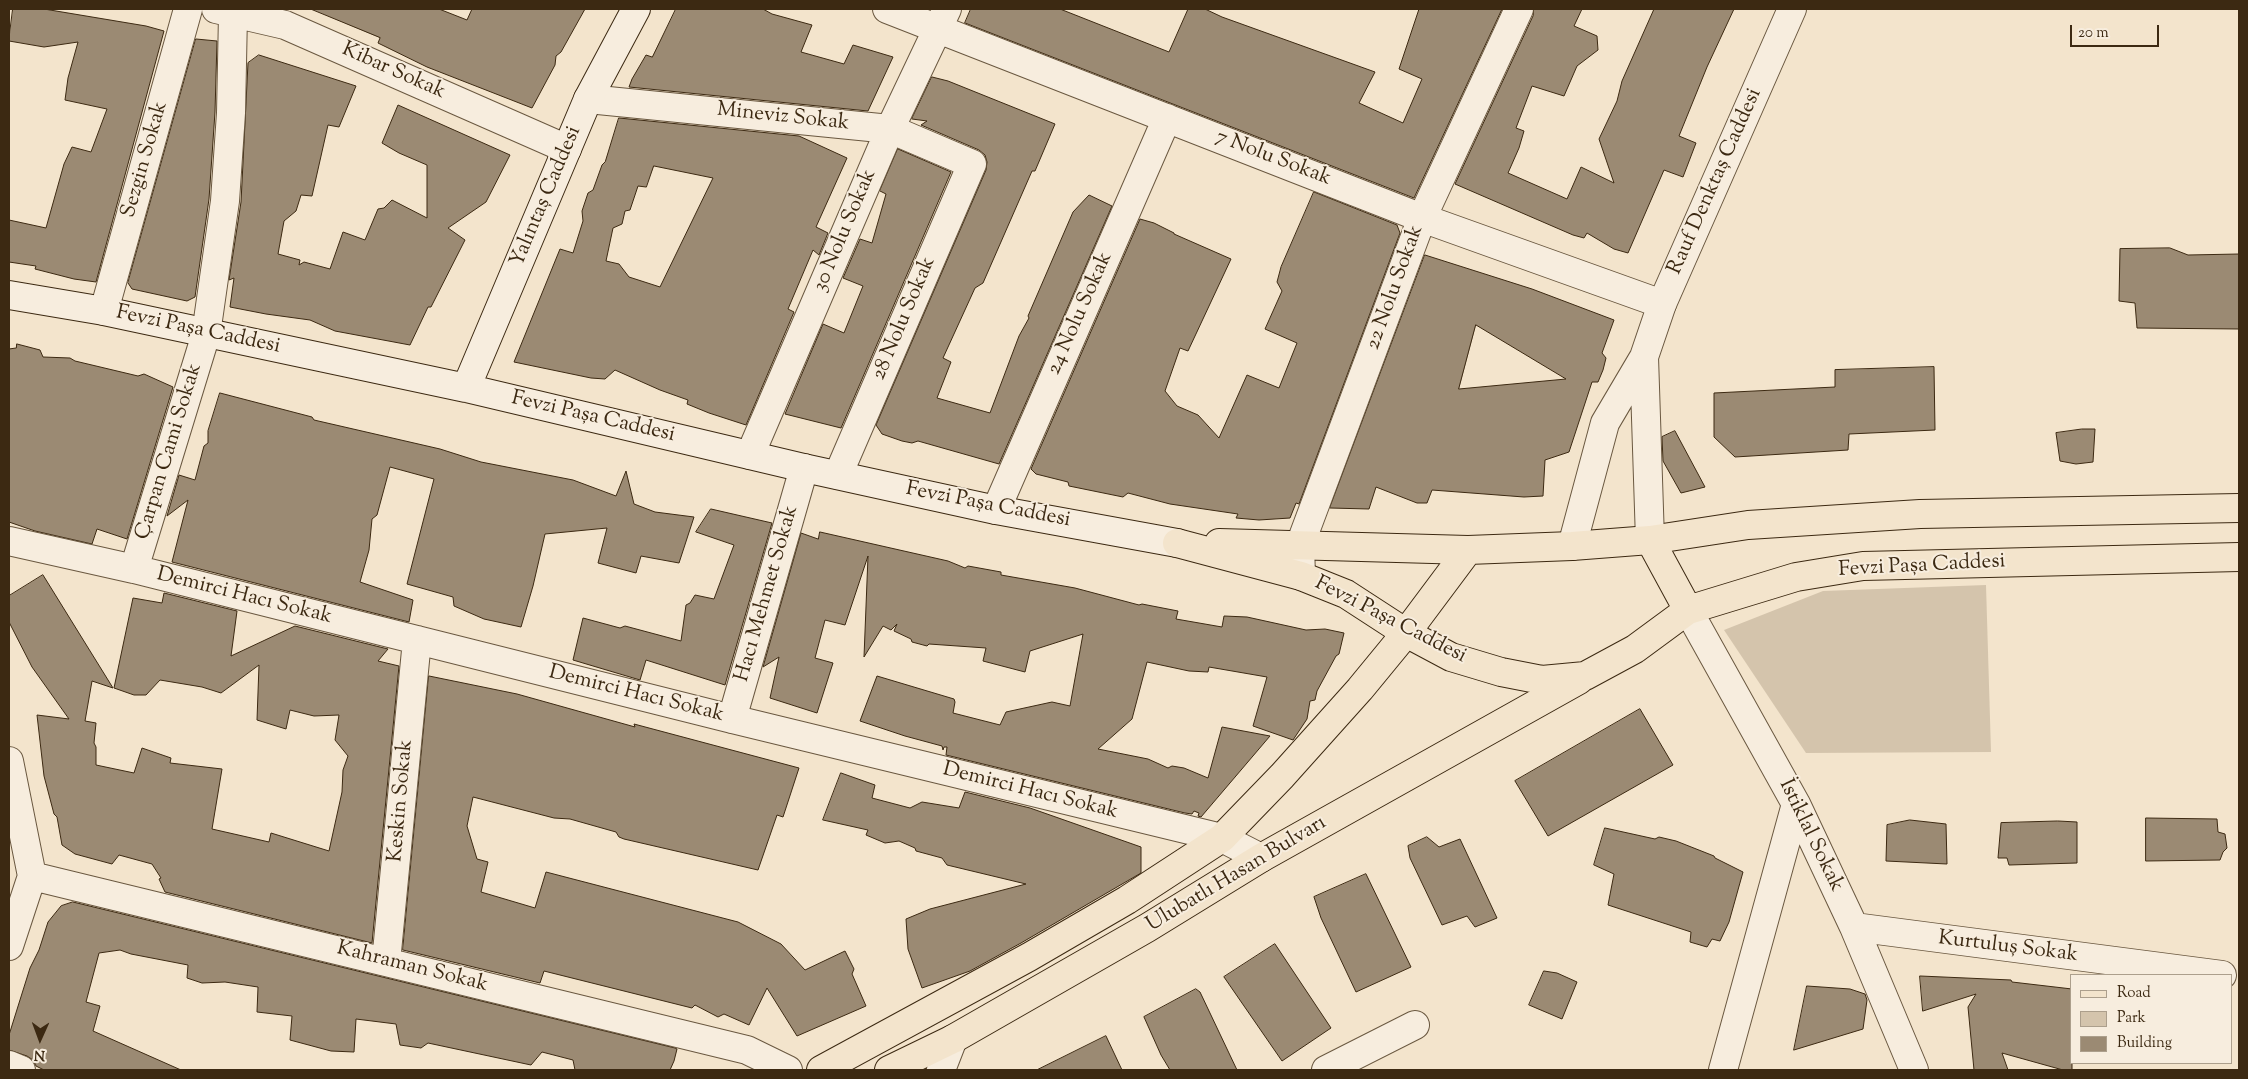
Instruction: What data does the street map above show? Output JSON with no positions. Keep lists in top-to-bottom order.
{
  "streets": {
    "main road": ["Fevzi Paşa Caddesi", "Ulubatlı Hasan Bulvarı"],
    "street": [
      "Kibar Sokak",
      "Mineviz Sokak",
      "7 Nolu Sokak",
      "Sezgin Sokak",
      "Rauf Denktaş Caddesi",
      "Yalıntaş Caddesi",
      "30 Nolu Sokak",
      "22 Nolu Sokak",
      "24 Nolu Sokak",
      "28 Nolu Sokak",
      "Çarpan Cami Sokak",
      "Hacı Mehmet Sokak",
      "Demirci Hacı Sokak",
      "Keskin Sokak",
      "İstiklal Sokak",
      "Kurtuluş Sokak",
      "Kahraman Sokak"
    ]
  },
  "crossings": [
    ["Kibar Sokak", "Yalıntaş Caddesi"],
    ["Kibar Sokak", "Çarpan Cami Sokak"],
    ["Mineviz Sokak", "Yalıntaş Caddesi"],
    ["Mineviz Sokak", "30 Nolu Sokak"],
    ["Mineviz Sokak", "28 Nolu Sokak"],
    ["7 Nolu Sokak", "Rauf Denktaş Caddesi"],
    ["7 Nolu Sokak", "30 Nolu Sokak"],
    ["7 Nolu Sokak", "22 Nolu Sokak"],
    ["7 Nolu Sokak", "24 Nolu Sokak"],
    ["Sezgin Sokak", "Fevzi Paşa Caddesi"],
    ["Yalıntaş Caddesi", "Fevzi Paşa Caddesi"],
    ["30 Nolu Sokak", "Fevzi Paşa Caddesi"],
    ["22 Nolu Sokak", "Fevzi Paşa Caddesi"],
    ["24 Nolu Sokak", "Fevzi Paşa Caddesi"],
    ["28 Nolu Sokak", "Fevzi Paşa Caddesi"],
    ["Fevzi Paşa Caddesi", "Çarpan Cami Sokak"],
    ["Fevzi Paşa Caddesi", "Hacı Mehmet Sokak"],
    ["Fevzi Paşa Caddesi", "İstiklal Sokak"],
    ["Fevzi Paşa Caddesi", "Ulubatlı Hasan Bulvarı"],
    ["Çarpan Cami Sokak", "Demirci Hacı Sokak"],
    ["Hacı Mehmet Sokak", "Demirci Hacı Sokak"],
    ["Demirci Hacı Sokak", "Keskin Sokak"],
    ["Demirci Hacı Sokak", "Ulubatlı Hasan Bulvarı"],
    ["Keskin Sokak", "Kahraman Sokak"],
    ["İstiklal Sokak", "Kurtuluş Sokak"]
  ],
  "legend": ["Road", "Park", "Building"],
  "scale_bar": "20 m",
  "north": "bottom"
}
